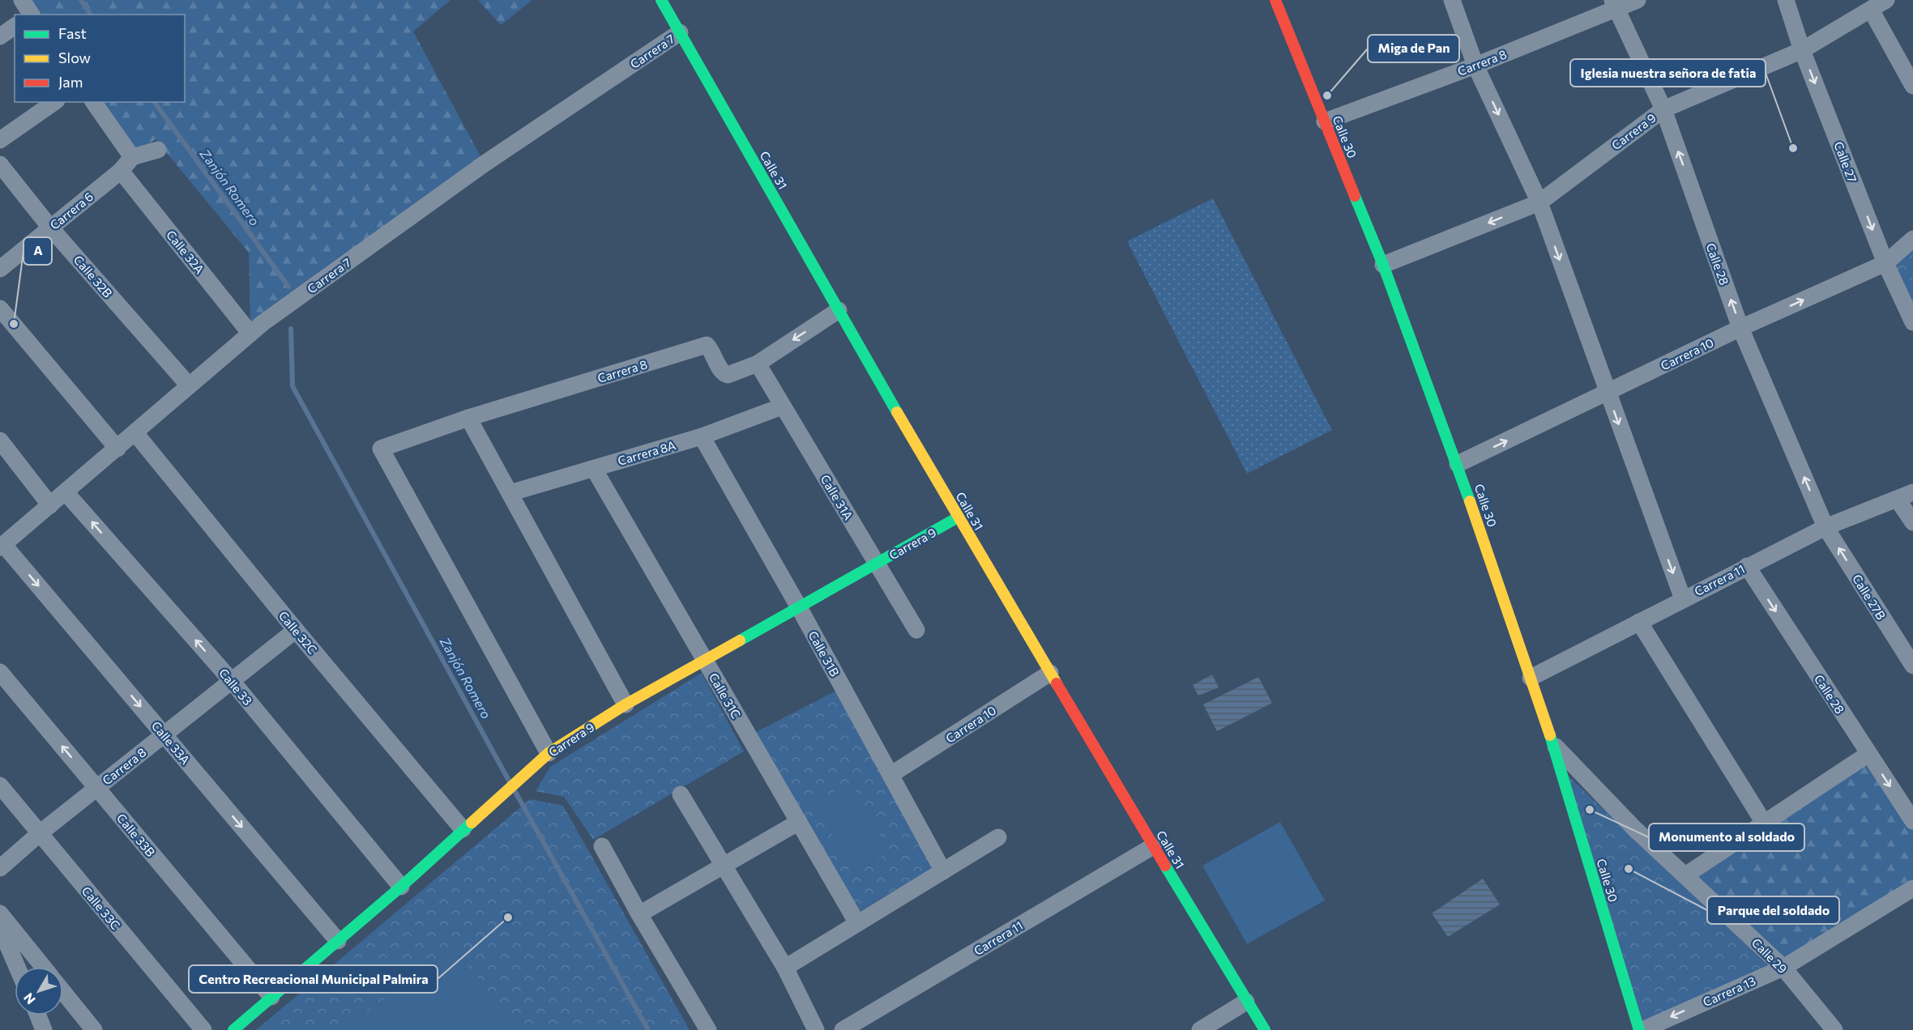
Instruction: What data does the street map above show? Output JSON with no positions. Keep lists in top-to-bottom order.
{
  "streets": {
    "street": [
      "Carrera 7",
      "Carrera 8",
      "Carrera 9",
      "Calle 30",
      "Calle 27",
      "Calle 31",
      "Carrera 6",
      "Calle 32A",
      "Calle 28",
      "Calle 32B",
      "Carrera 10",
      "Carrera 8A",
      "Calle 31A",
      "Carrera 11",
      "Calle 27B",
      "Calle 32C",
      "Calle 31B",
      "Calle 33",
      "Calle 31C",
      "Calle 33A",
      "Calle 33B",
      "Calle 33C",
      "Calle 29",
      "Carrera 13"
    ]
  },
  "crossings": [
    ["Carrera 7", "Calle 31"],
    ["Carrera 7", "Calle 32A"],
    ["Carrera 7", "Calle 32B"],
    ["Carrera 7", "Calle 32C"],
    ["Carrera 7", "Calle 33"],
    ["Carrera 7", "Calle 33A"],
    ["Carrera 8", "Carrera 9"],
    ["Carrera 8", "Calle 30"],
    ["Carrera 8", "Calle 31"],
    ["Carrera 8", "Calle 28"],
    ["Carrera 8", "Calle 31A"],
    ["Carrera 8", "Calle 32C"],
    ["Carrera 8", "Calle 33"],
    ["Carrera 8", "Calle 33A"],
    ["Carrera 8", "Calle 33B"],
    ["Carrera 8", "Calle 33C"],
    ["Carrera 9", "Calle 30"],
    ["Carrera 9", "Calle 27"],
    ["Carrera 9", "Calle 31"],
    ["Carrera 9", "Calle 28"],
    ["Carrera 9", "Calle 31A"],
    ["Carrera 9", "Calle 32C"],
    ["Carrera 9", "Calle 31B"],
    ["Carrera 9", "Calle 33"],
    ["Carrera 9", "Calle 31C"],
    ["Carrera 9", "Calle 33A"],
    ["Carrera 9", "Calle 33B"],
    ["Calle 30", "Carrera 10"],
    ["Calle 30", "Carrera 11"],
    ["Calle 30", "Calle 29"],
    ["Calle 30", "Carrera 13"],
    ["Calle 27", "Carrera 10"],
    ["Calle 31", "Carrera 10"],
    ["Calle 31", "Carrera 11"],
    ["Carrera 6", "Calle 32A"],
    ["Carrera 6", "Calle 32B"],
    ["Calle 28", "Carrera 10"],
    ["Calle 28", "Carrera 11"],
    ["Calle 28", "Calle 27B"],
    ["Carrera 10", "Calle 31B"],
    ["Carrera 8A", "Calle 31A"],
    ["Carrera 8A", "Calle 31B"],
    ["Carrera 8A", "Calle 31C"],
    ["Carrera 11", "Calle 27B"],
    ["Calle 29", "Carrera 13"]
  ],
  "one_way": [
    "Carrera 10",
    "Calle 27B",
    "Calle 33",
    "Calle 33A",
    "Calle 33B"
  ],
  "water": ["Zanjón Romero"],
  "places": [
    "Miga de Pan",
    "Iglesia nuestra señora de fatia",
    "A",
    "Monumento al soldado",
    "Parque del soldado",
    "Centro Recreacional Municipal Palmira"
  ],
  "legend": ["Fast", "Slow", "Jam"],
  "north": "bottom left"
}
